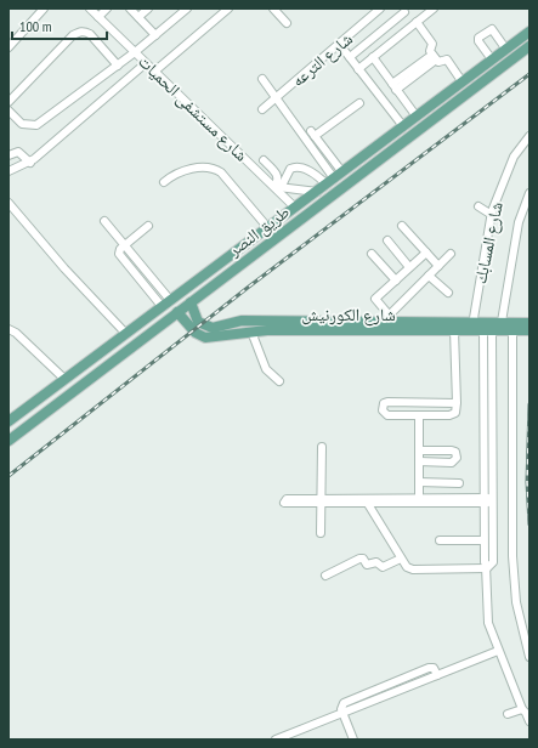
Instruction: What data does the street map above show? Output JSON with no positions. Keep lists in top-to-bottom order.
{
  "streets": {
    "main road": ["طريق النصر", "شارع الكورنيش"],
    "street": ["شارع الترعه", "شارع مستشفى الحميات", "شارع المسابك"]
  },
  "crossings": [
    ["شارع مستشفى الحميات", "طريق النصر"],
    ["طريق النصر", "شارع الكورنيش"],
    ["شارع المسابك", "شارع الكورنيش"]
  ],
  "scale_bar": "100 m"
}
